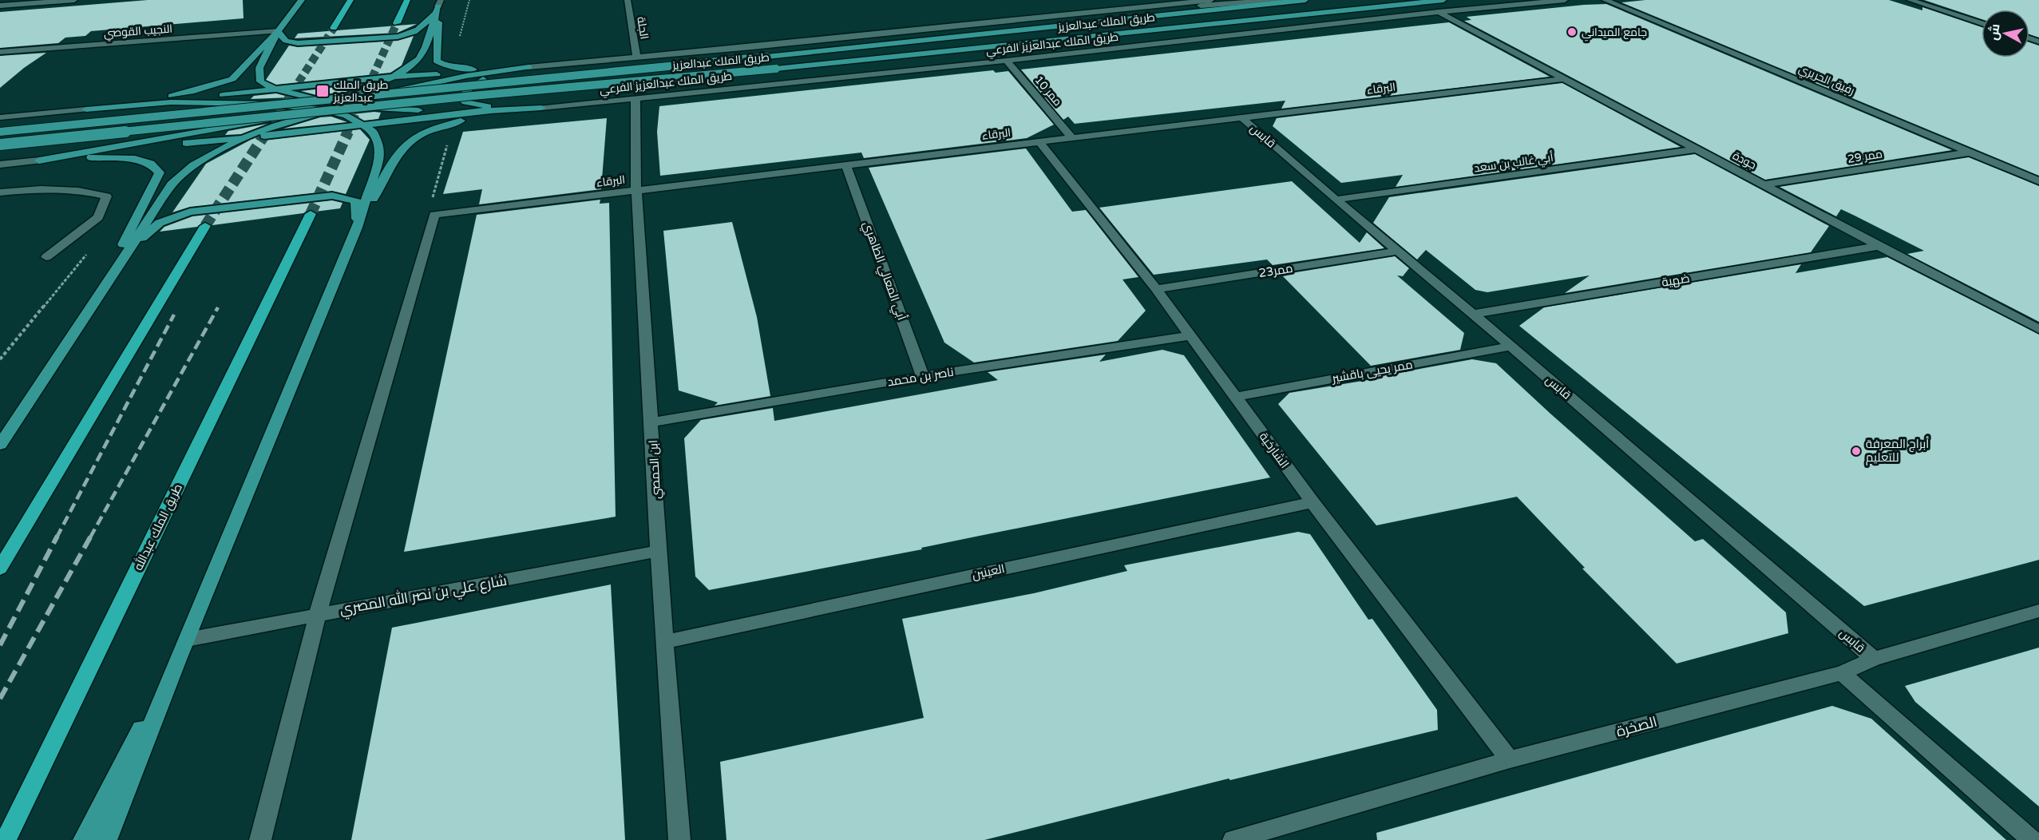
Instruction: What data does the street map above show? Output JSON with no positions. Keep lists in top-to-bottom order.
{
  "streets": {
    "highway": ["طريق الملك عبدالله"],
    "main road": ["طريق الملك عبدالعزيز"],
    "street": [
      "الجلة",
      "النجيب القوصي",
      "طريق الملك عبدالعزيز الفرعي",
      "رفيق الحريري",
      "البرقاء",
      "ممر 10",
      "قابس",
      "ممر 29",
      "جودة",
      "أبي غالب بن سعد",
      "أبي المعالي الطاهري",
      "ممر23",
      "ضهية",
      "ممر يحيى باقشير",
      "ناصر بن محمد",
      "الشارخية",
      "ابن الحمصي",
      "العينين",
      "شارع علي بن نصر الله المصري",
      "الصخرة"
    ]
  },
  "crossings": [
    ["طريق الملك عبدالعزيز الفرعي", "ممر 10"],
    ["طريق الملك عبدالعزيز الفرعي", "جودة"],
    ["طريق الملك عبدالعزيز الفرعي", "ابن الحمصي"],
    ["رفيق الحريري", "ممر 29"],
    ["البرقاء", "ممر 10"],
    ["البرقاء", "قابس"],
    ["البرقاء", "جودة"],
    ["البرقاء", "أبي المعالي الطاهري"],
    ["البرقاء", "الشارخية"],
    ["البرقاء", "ابن الحمصي"],
    ["قابس", "أبي غالب بن سعد"],
    ["قابس", "ممر23"],
    ["قابس", "ضهية"],
    ["قابس", "ممر يحيى باقشير"],
    ["قابس", "الصخرة"],
    ["ممر 29", "جودة"],
    ["جودة", "أبي غالب بن سعد"],
    ["جودة", "ضهية"],
    ["أبي المعالي الطاهري", "ناصر بن محمد"],
    ["ممر23", "الشارخية"],
    ["ممر يحيى باقشير", "الشارخية"],
    ["ناصر بن محمد", "الشارخية"],
    ["ناصر بن محمد", "ابن الحمصي"],
    ["الشارخية", "العينين"],
    ["الشارخية", "الصخرة"],
    ["ابن الحمصي", "العينين"],
    ["ابن الحمصي", "شارع علي بن نصر الله المصري"]
  ],
  "places": {
    "other": ["جامع الميداني", "أبراج المعرفة للتعليم"],
    "transit": ["طريق الملك عبدالعزيز"]
  },
  "north": "left"
}
